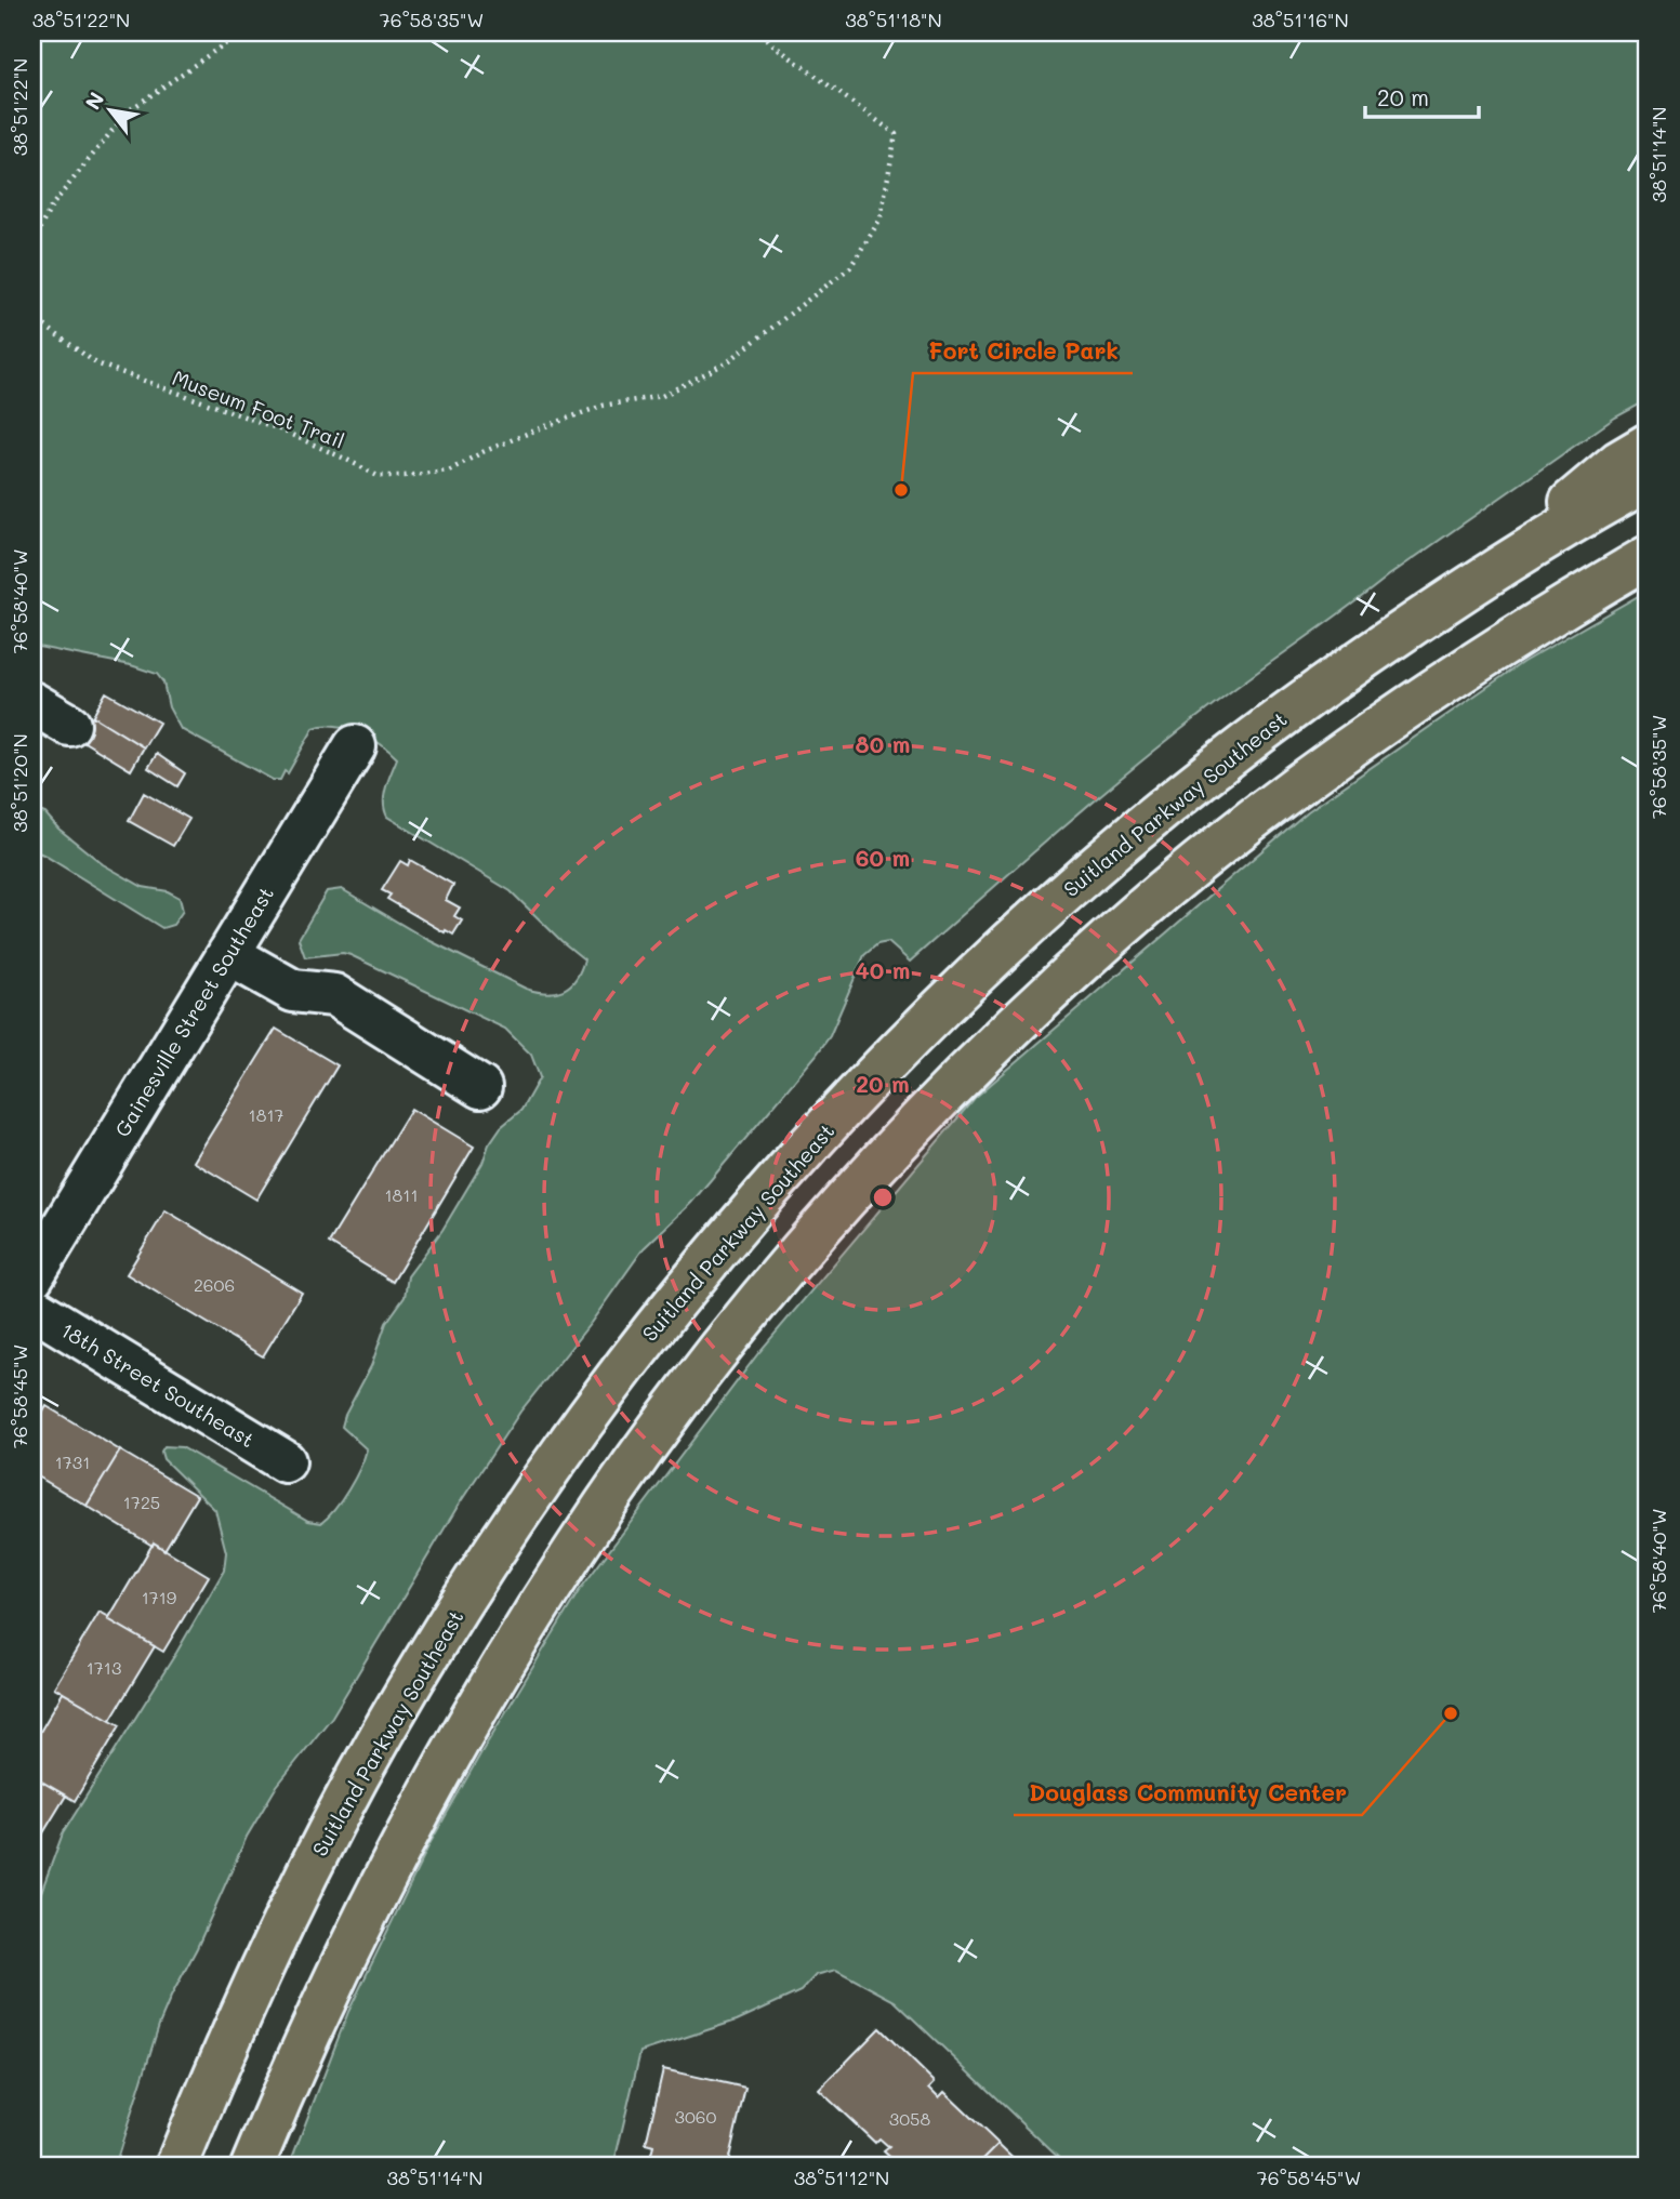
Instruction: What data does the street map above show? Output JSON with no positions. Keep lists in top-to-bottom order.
{
  "streets": {
    "highway": ["Suitland Parkway Southeast"],
    "street": ["Gainesville Street Southeast", "18th Street Southeast"],
    "path": ["Museum Foot Trail"]
  },
  "places": ["Fort Circle Park", "Douglass Community Center"],
  "house_numbers": [
    "1817",
    "1811",
    "2606",
    "1731",
    "1725",
    "1719",
    "1713",
    "3060",
    "3058"
  ],
  "scale_bar": "20 m",
  "north": "top left",
  "coordinates": [
    "38°51'22\"N",
    "76°58'35\"W",
    "38°51'18\"N",
    "38°51'16\"N",
    "38°51'14\"N",
    "76°58'40\"W",
    "38°51'20\"N",
    "76°58'45\"W",
    "38°51'12\"N"
  ],
  "rings": [
    "80 m",
    "60 m",
    "40 m",
    "20 m"
  ]
}
